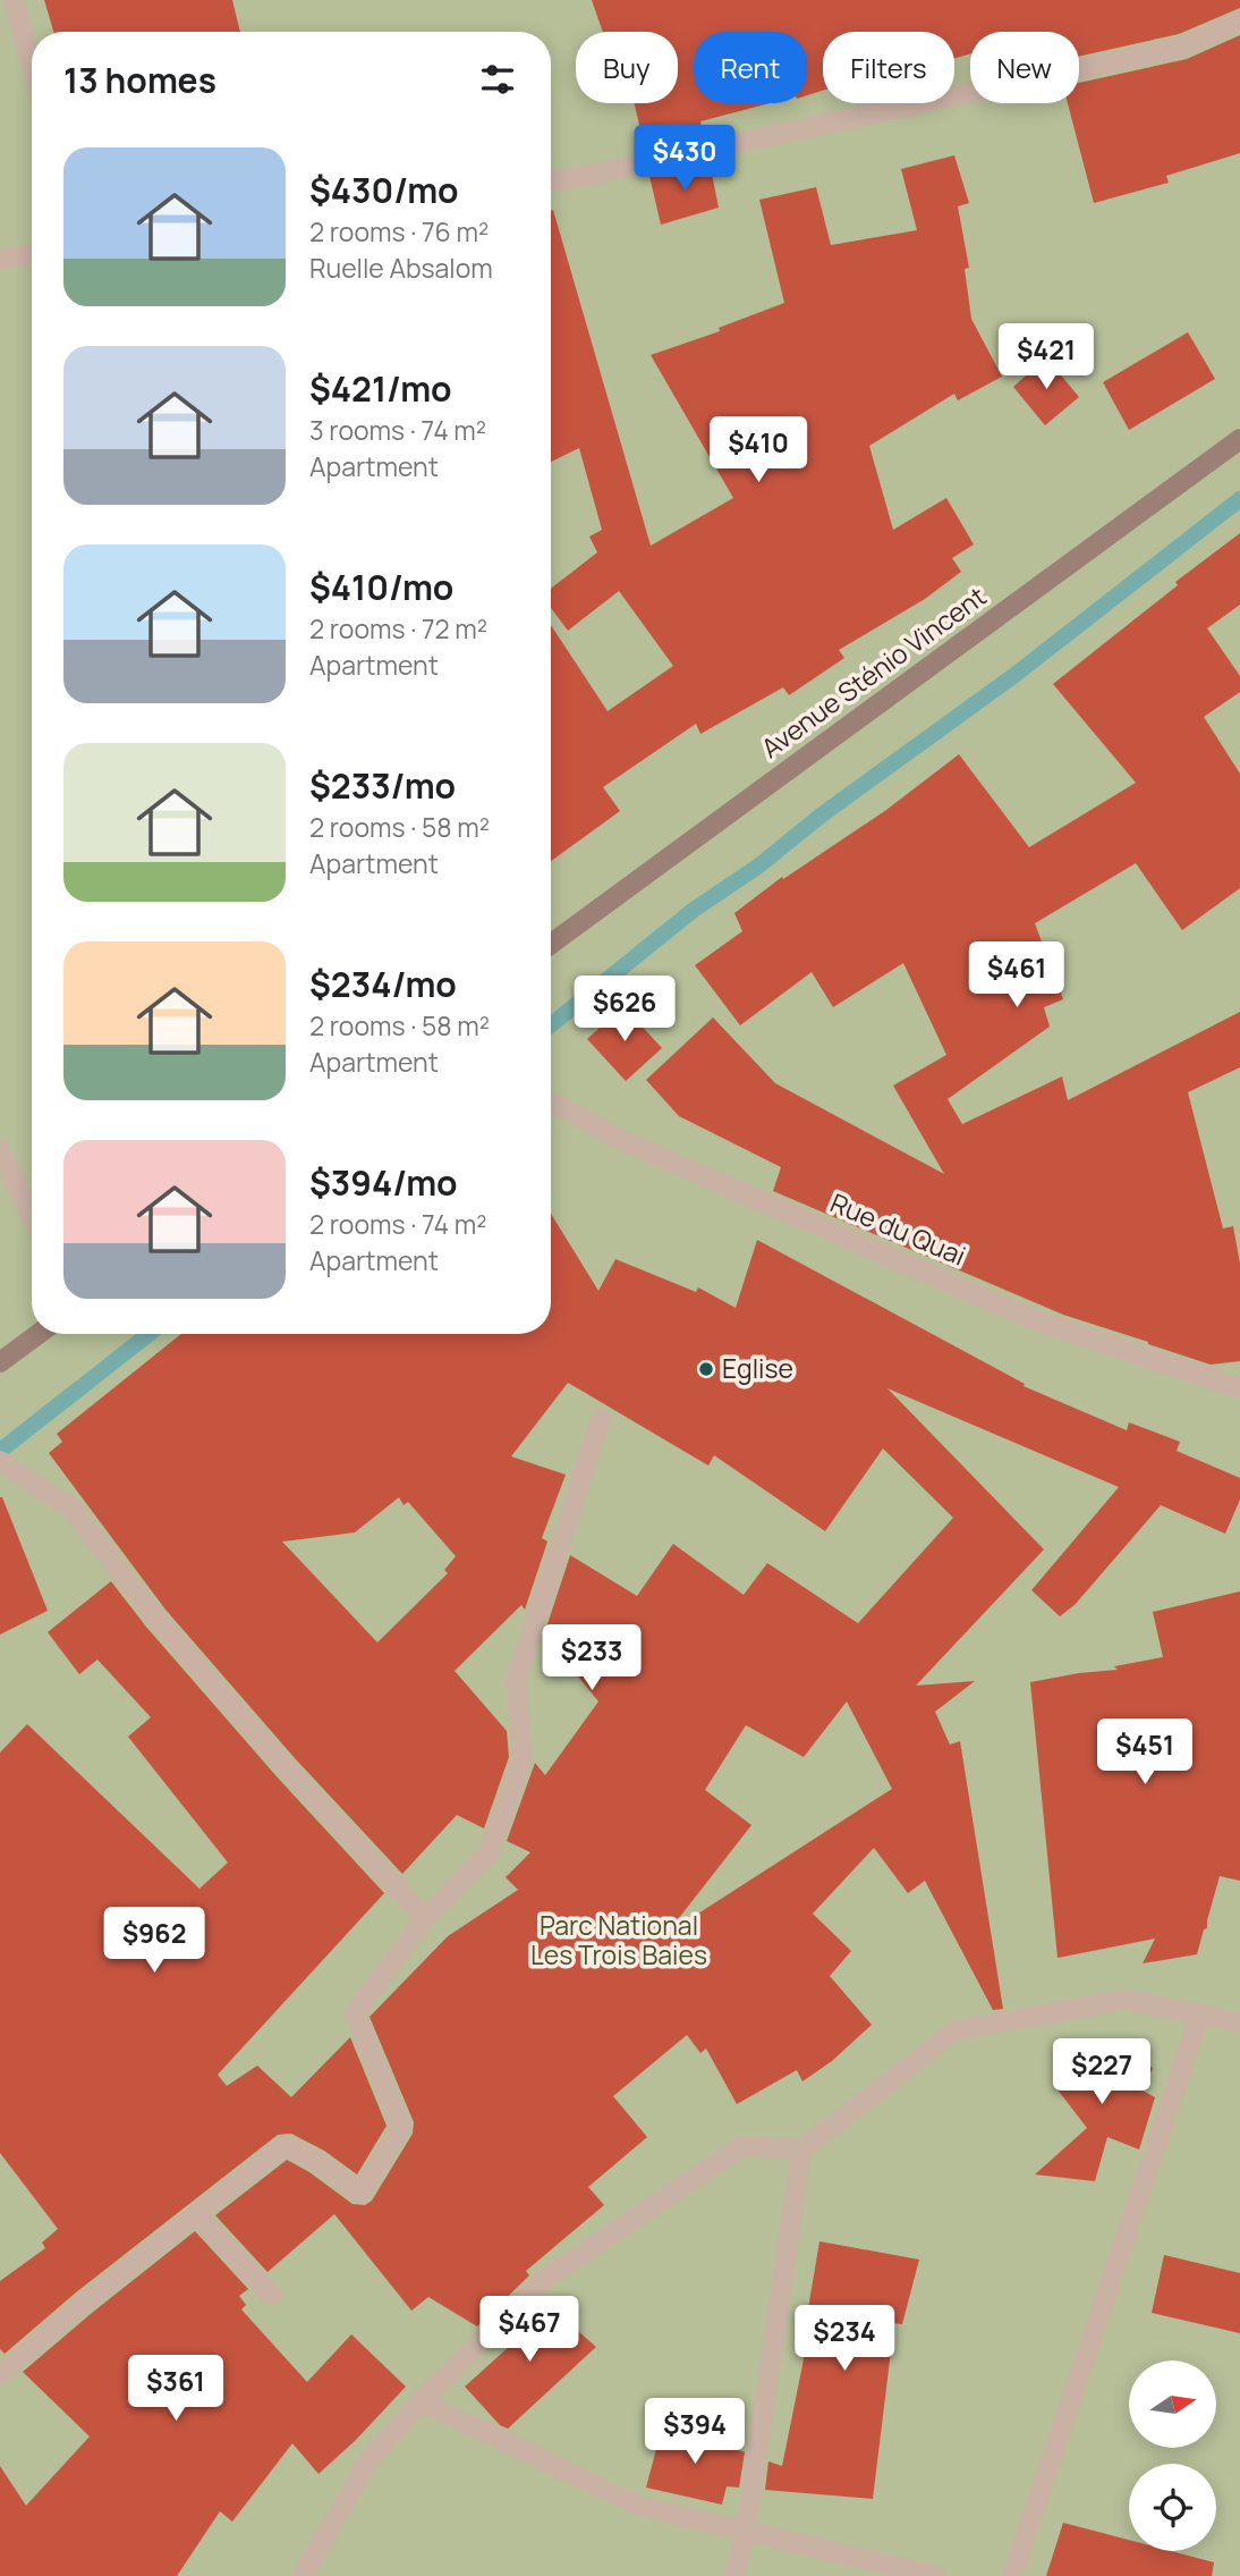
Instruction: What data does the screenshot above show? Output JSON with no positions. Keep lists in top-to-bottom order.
{
  "streets": {
    "main road": ["Avenue Sténio Vincent"],
    "street": ["Rue du Quai"]
  },
  "parks": ["Parc National Les Trois Baies"],
  "places": ["Eglise"],
  "north": "right",
  "page": {
    "chip": [
      "Buy",
      "Rent",
      "Filters",
      "New"
    ],
    "heading": "13 homes",
    "price": [
      "$430",
      "$421",
      "$410",
      "$461",
      "$626",
      "$233",
      "$451",
      "$962",
      "$227",
      "$467",
      "$234",
      "$361",
      "$394"
    ],
    "list": [
      {
        "name": "$430/mo",
        "note": "2 rooms · 76 m² · Ruelle Absalom"
      },
      {
        "name": "$421/mo",
        "note": "3 rooms · 74 m² · Apartment"
      },
      {
        "name": "$410/mo",
        "note": "2 rooms · 72 m² · Apartment"
      },
      {
        "name": "$233/mo",
        "note": "2 rooms · 58 m² · Apartment"
      },
      {
        "name": "$234/mo",
        "note": "2 rooms · 58 m² · Apartment"
      },
      {
        "name": "$394/mo",
        "note": "2 rooms · 74 m² · Apartment"
      }
    ]
  }
}
